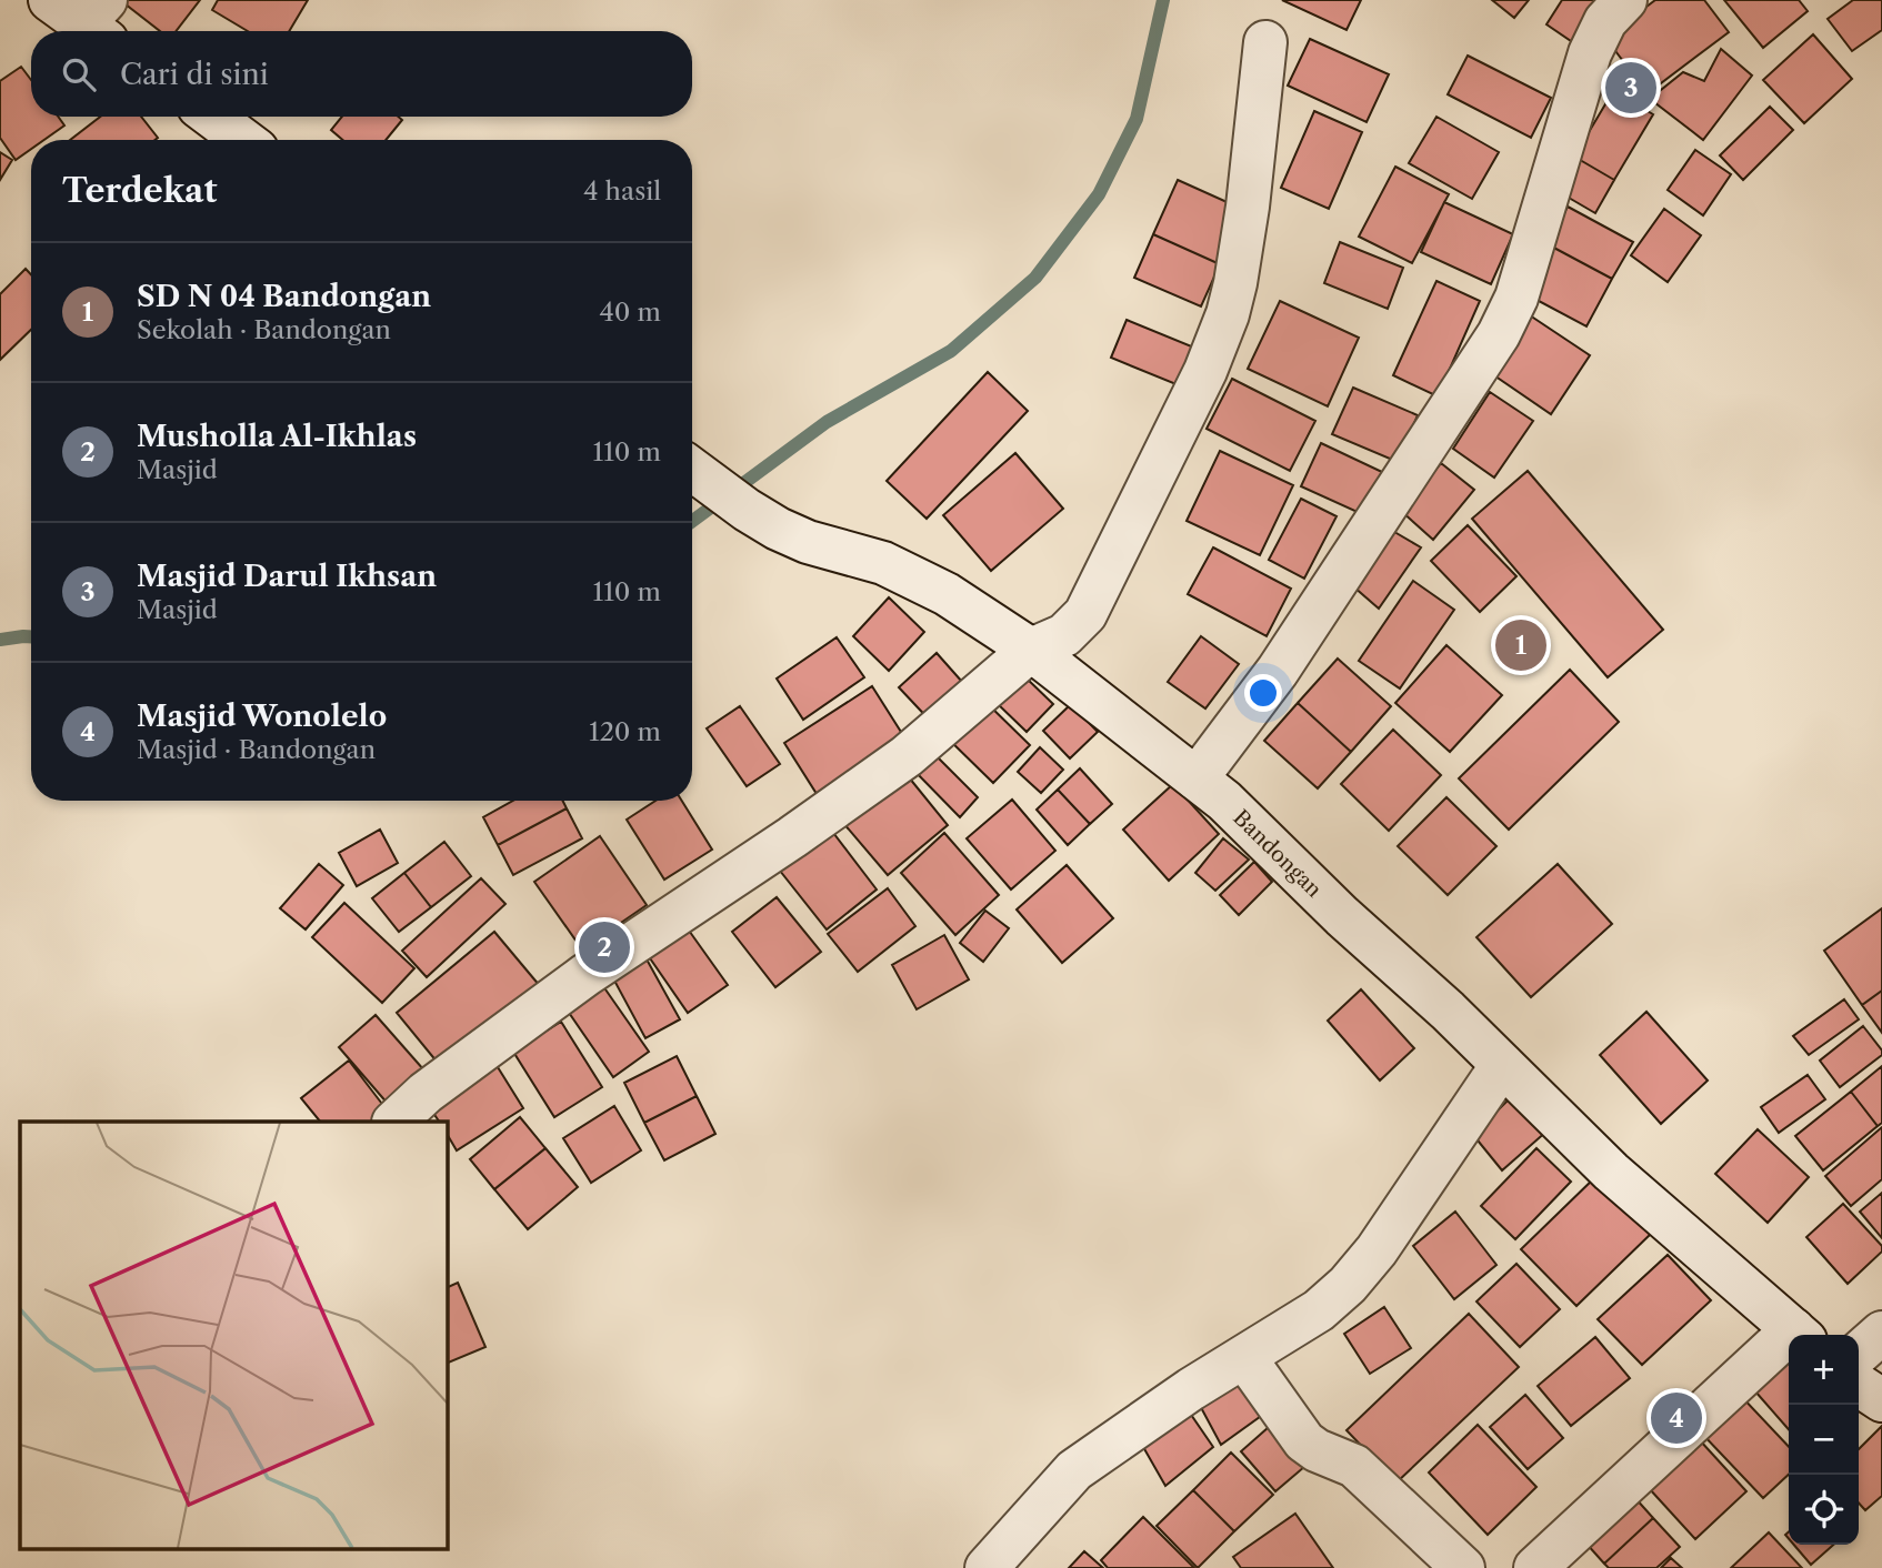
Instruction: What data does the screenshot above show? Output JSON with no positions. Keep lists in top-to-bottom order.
{
  "streets": {
    "street": ["Bandongan"]
  },
  "page": {
    "search": "Cari di sini",
    "pins": [
      "3",
      "1",
      "2",
      "4"
    ],
    "heading": ["Terdekat", "4 hasil"],
    "list": [
      {
        "mark": "1",
        "name": "SD N 04 Bandongan",
        "note": "Sekolah · Bandongan",
        "value": "40 m"
      },
      {
        "mark": "2",
        "name": "Musholla Al-Ikhlas",
        "note": "Masjid",
        "value": "110 m"
      },
      {
        "mark": "3",
        "name": "Masjid Darul Ikhsan",
        "note": "Masjid",
        "value": "110 m"
      },
      {
        "mark": "4",
        "name": "Masjid Wonolelo",
        "note": "Masjid · Bandongan",
        "value": "120 m"
      }
    ],
    "map_buttons": ["+", "−"]
  }
}
